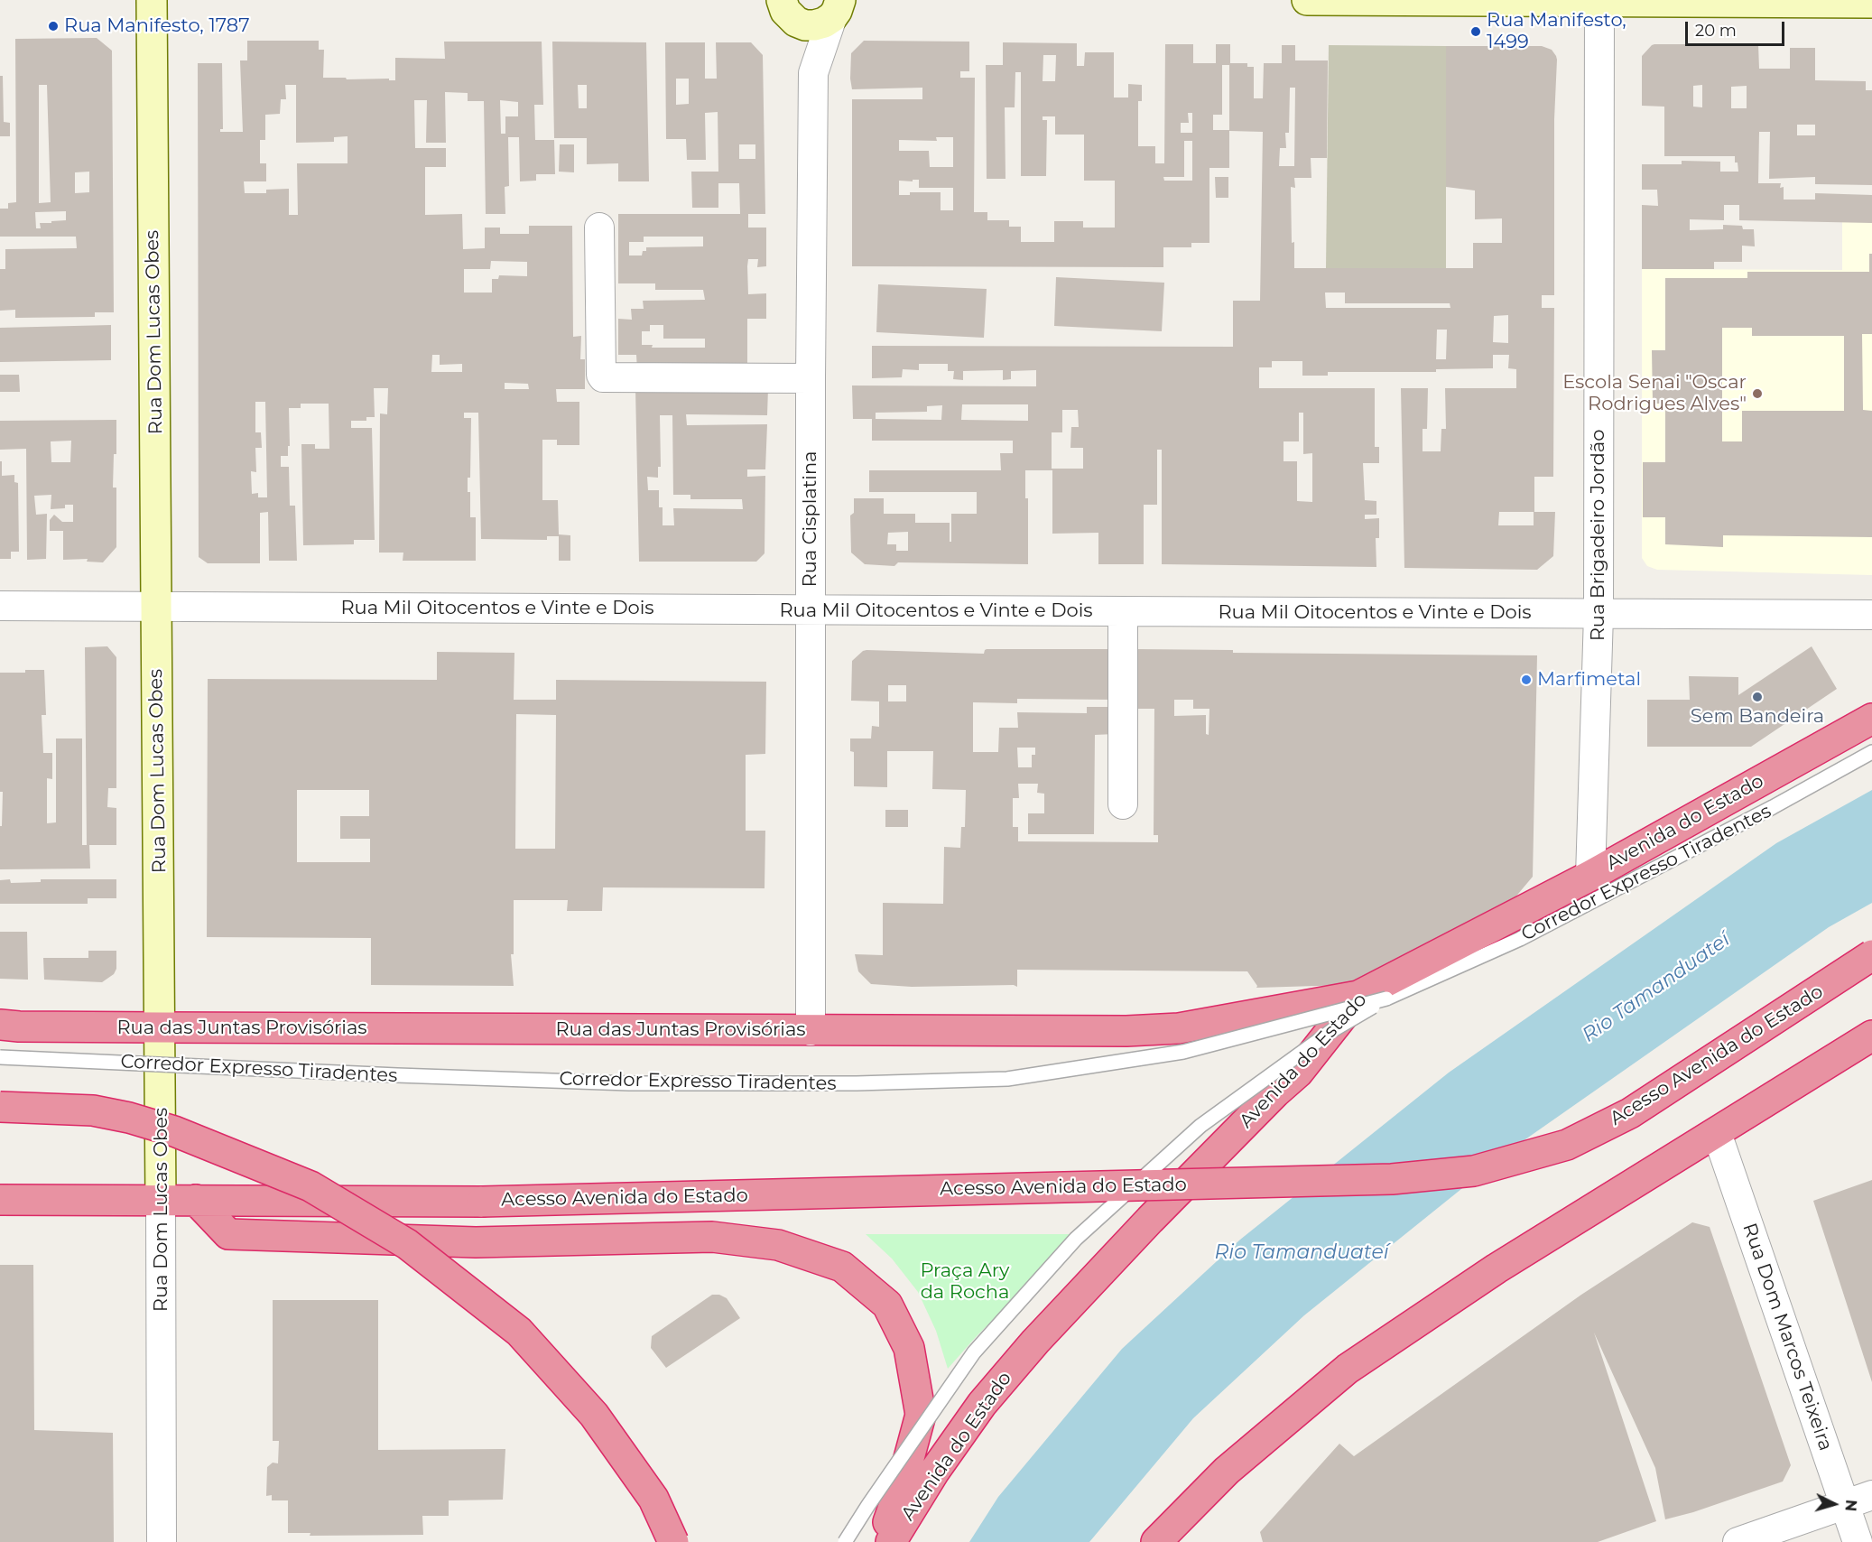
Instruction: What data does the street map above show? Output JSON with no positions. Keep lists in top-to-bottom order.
{
  "streets": {
    "highway": ["Avenida do Estado", "Rua das Juntas Provisórias", "Acesso Avenida do Estado"],
    "street": [
      "Rua Dom Lucas Obes",
      "Rua Cisplatina",
      "Rua Brigadeiro Jordão",
      "Rua Mil Oitocentos e Vinte e Dois",
      "Rua Dom Marcos Teixeira"
    ],
    "lane": ["Corredor Expresso Tiradentes"]
  },
  "crossings": [
    ["Rua Dom Lucas Obes", "Rua Mil Oitocentos e Vinte e Dois"],
    ["Rua Dom Lucas Obes", "Rua das Juntas Provisórias"],
    ["Rua Cisplatina", "Rua Mil Oitocentos e Vinte e Dois"],
    ["Rua Cisplatina", "Rua das Juntas Provisórias"],
    ["Rua Brigadeiro Jordão", "Rua Mil Oitocentos e Vinte e Dois"],
    ["Rua Brigadeiro Jordão", "Avenida do Estado"],
    ["Avenida do Estado", "Corredor Expresso Tiradentes"],
    ["Avenida do Estado", "Rua das Juntas Provisórias"],
    ["Corredor Expresso Tiradentes", "Rua das Juntas Provisórias"]
  ],
  "water": ["Rio Tamanduateí"],
  "parks": ["Praça Ary da Rocha"],
  "places": [
    "Rua Manifesto, 1787",
    "Rua Manifesto, 1499",
    "Escola Senai \"Oscar Rodrigues Alves\"",
    "Marfimetal",
    "Sem Bandeira"
  ],
  "scale_bar": "20 m",
  "north": "right"
}
